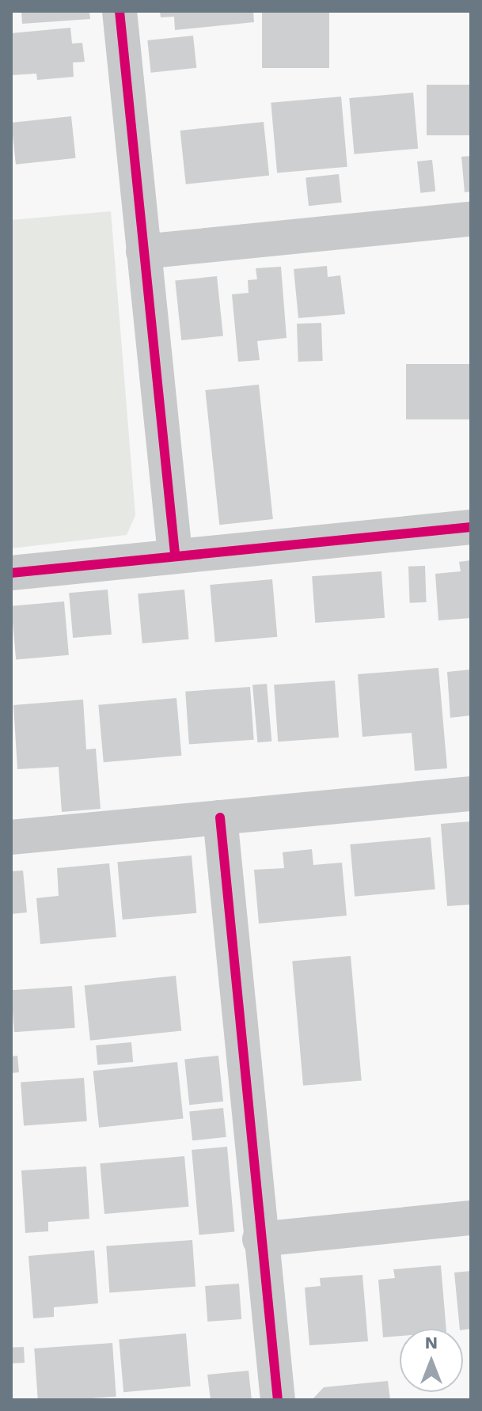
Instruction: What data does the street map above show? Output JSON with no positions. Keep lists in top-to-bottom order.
{
  "north": "top"
}
